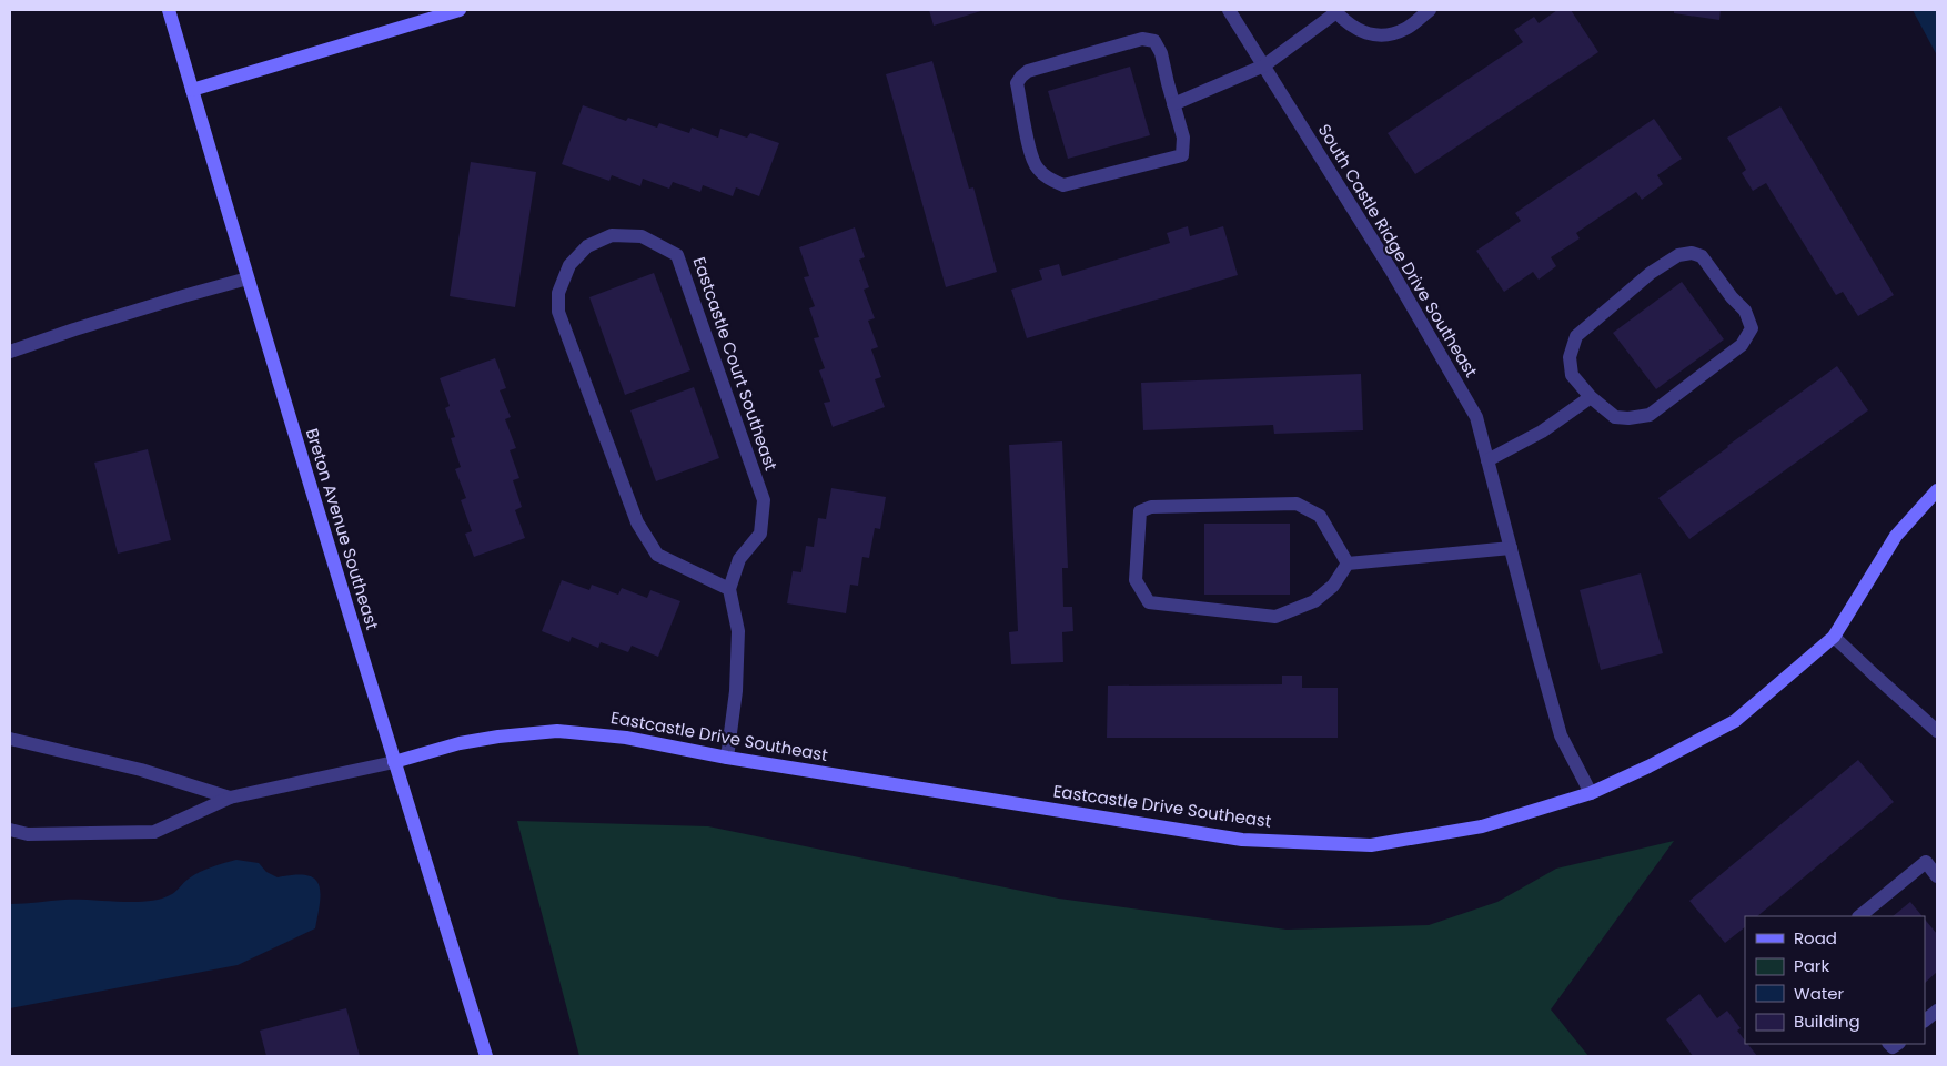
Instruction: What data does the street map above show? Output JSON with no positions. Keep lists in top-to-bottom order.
{
  "streets": {
    "street": [
      "South Castle Ridge Drive Southeast",
      "Eastcastle Court Southeast",
      "Breton Avenue Southeast",
      "Eastcastle Drive Southeast"
    ]
  },
  "crossings": [
    ["South Castle Ridge Drive Southeast", "Eastcastle Drive Southeast"],
    ["Breton Avenue Southeast", "Eastcastle Drive Southeast"]
  ],
  "legend": [
    "Road",
    "Park",
    "Water",
    "Building"
  ]
}
